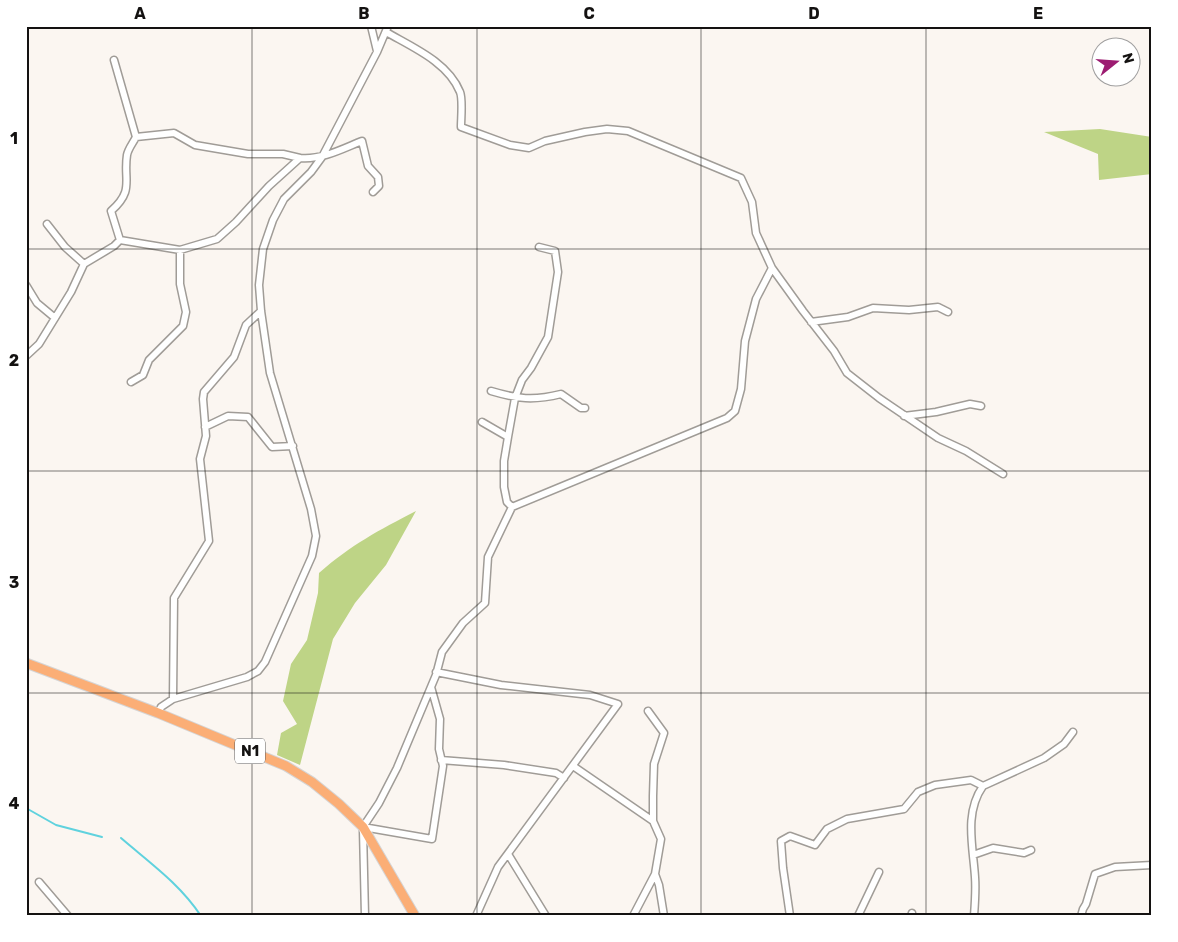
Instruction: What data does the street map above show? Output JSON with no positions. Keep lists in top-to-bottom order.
{
  "streets": {
    "highway": ["N1"]
  },
  "north": "right",
  "grid": {
    "columns": [
      "A",
      "B",
      "C",
      "D",
      "E"
    ],
    "rows": [
      "1",
      "2",
      "3",
      "4"
    ]
  }
}
